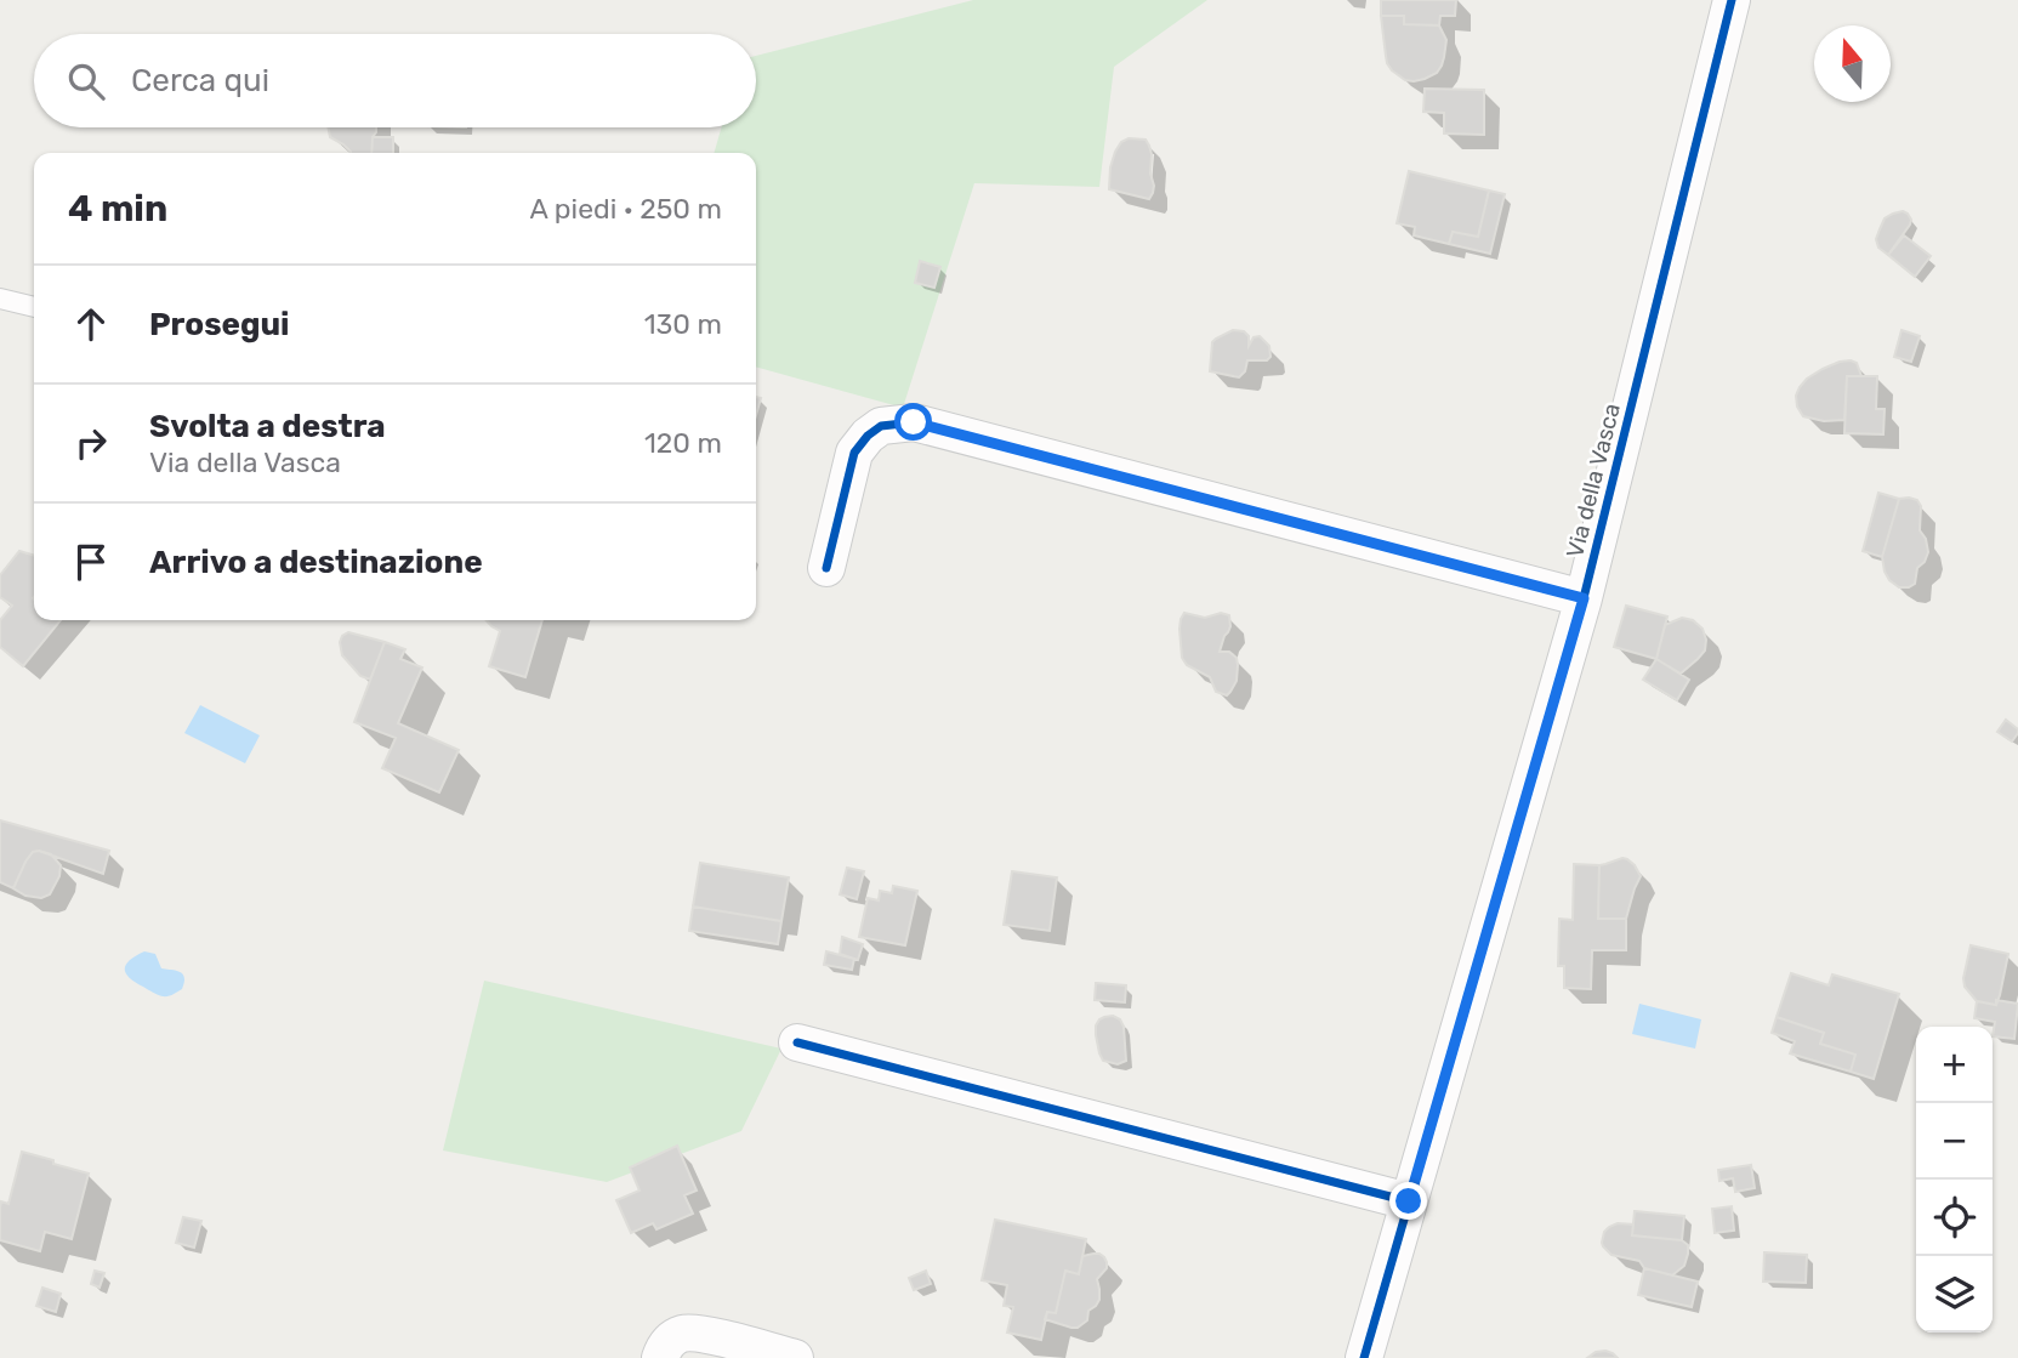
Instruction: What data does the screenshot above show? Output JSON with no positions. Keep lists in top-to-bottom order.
{
  "streets": {
    "street": ["Via della Vasca"]
  },
  "north": "top",
  "page": {
    "search": "Cerca qui",
    "heading": ["4 min", "A piedi · 250 m"],
    "list": [
      ["Prosegui", "130 m"],
      ["Svolta a destra", "Via della Vasca", "120 m"],
      "Arrivo a destinazione"
    ],
    "map_buttons": ["+", "−"]
  }
}
